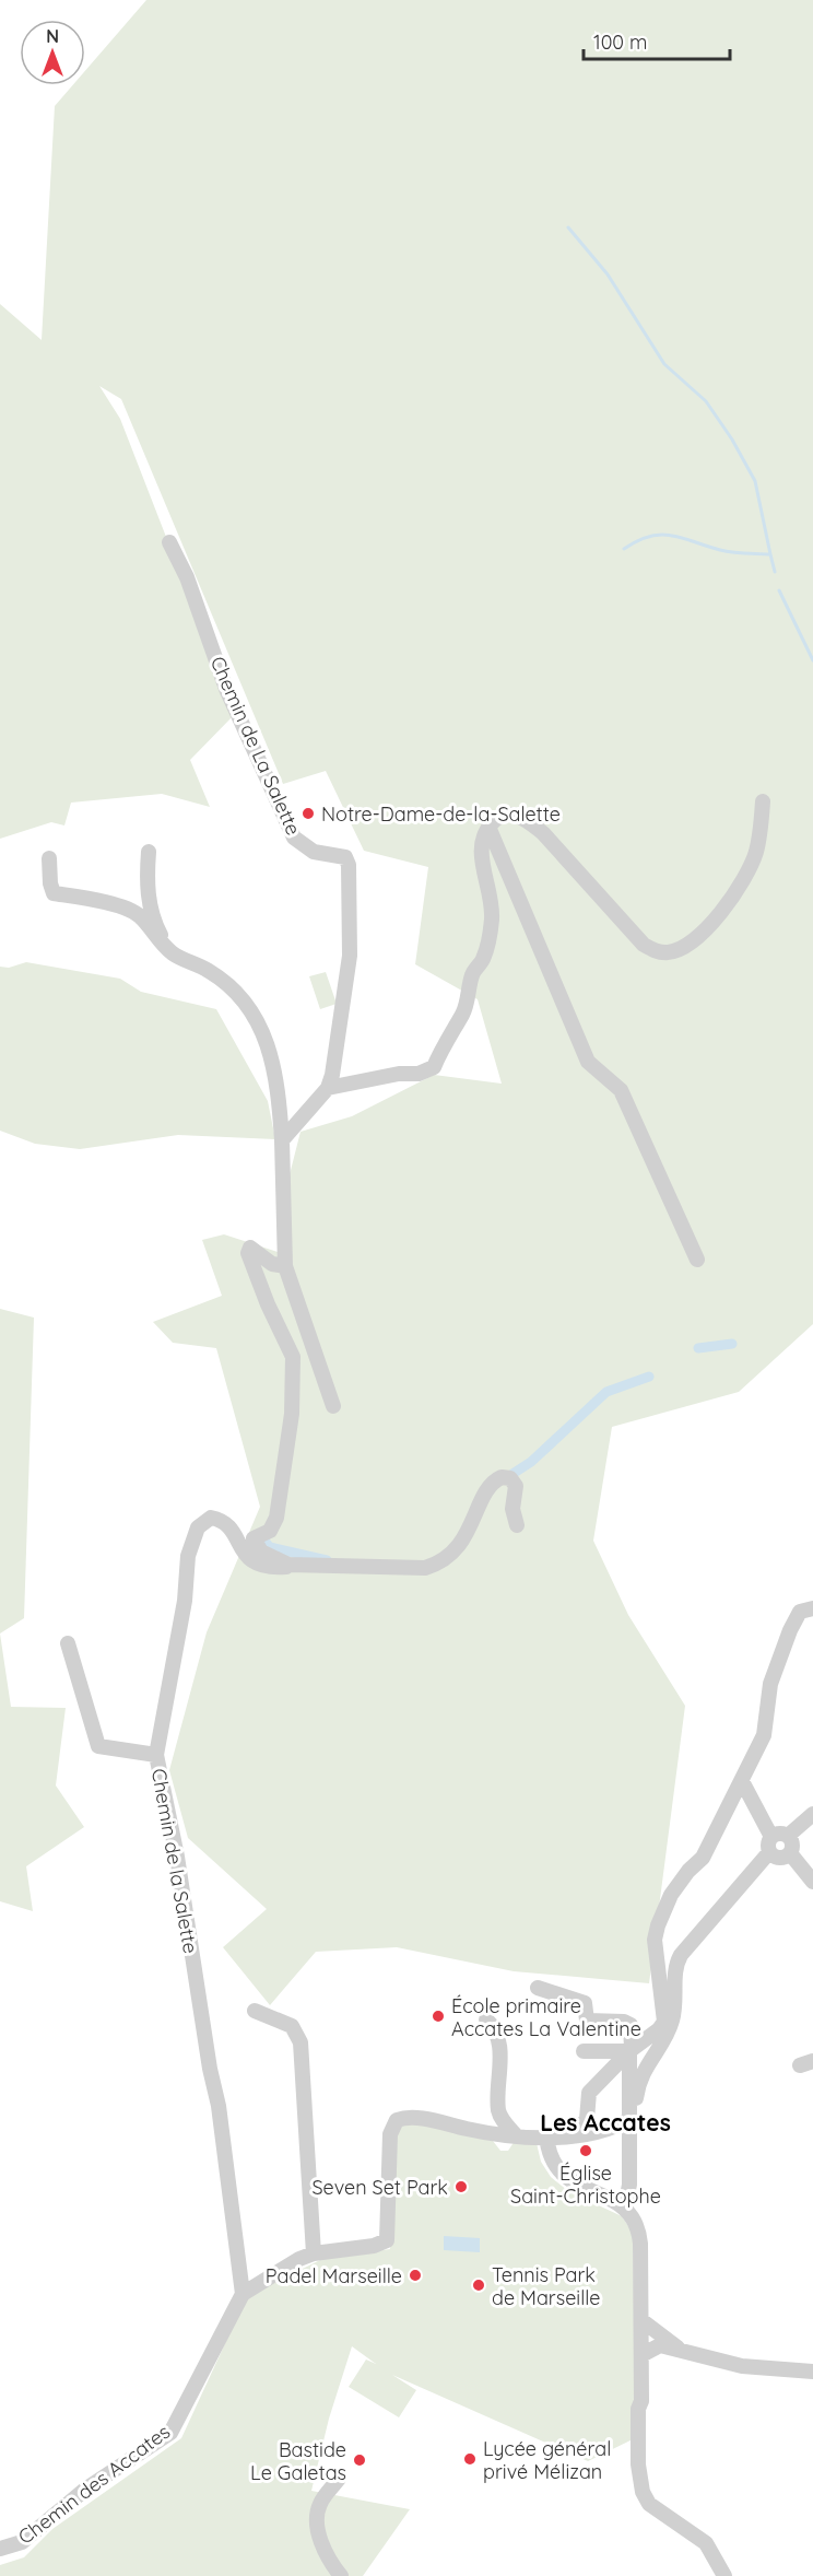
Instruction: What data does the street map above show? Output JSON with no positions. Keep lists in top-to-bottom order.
{
  "streets": {
    "street": ["Chemin de La Salette", "Chemin de la Salette", "Chemin des Accates"]
  },
  "crossings": [
    ["Chemin de la Salette", "Chemin des Accates"]
  ],
  "districts": ["Les Accates"],
  "places": [
    "Notre-Dame-de-la-Salette",
    "École primaire Accates La Valentine",
    "Église Saint-Christophe",
    "Seven Set Park",
    "Padel Marseille",
    "Tennis Park de Marseille",
    "Lycée général privé Mélizan",
    "Bastide Le Galetas"
  ],
  "scale_bar": "100 m",
  "north": "top"
}
